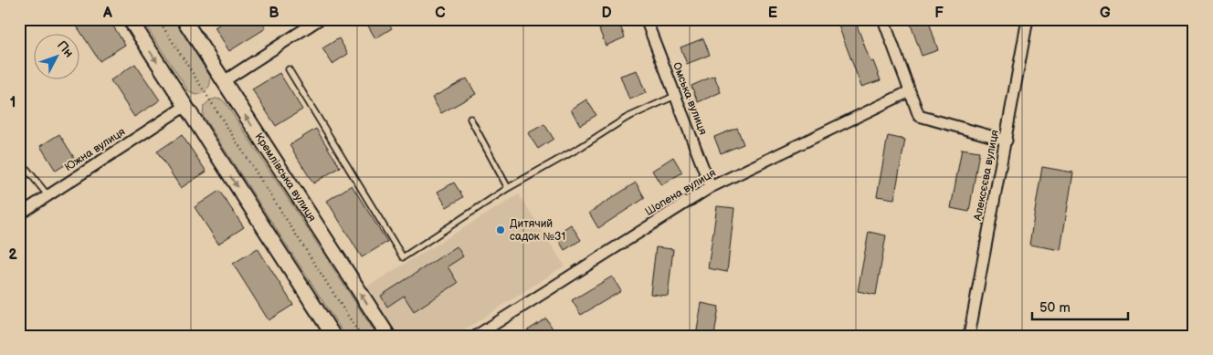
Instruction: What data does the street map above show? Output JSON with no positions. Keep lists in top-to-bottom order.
{
  "streets": {
    "street": [
      "Омська вулиця",
      "Южна вулиця",
      "Алексєєва вулиця",
      "Кремлівська вулиця",
      "Шопена вулиця"
    ]
  },
  "crossings": [
    ["Омська вулиця", "Шопена вулиця"]
  ],
  "places": ["Дитячий садок №31"],
  "scale_bar": "50 m",
  "north": "top right",
  "grid": {
    "columns": [
      "A",
      "B",
      "C",
      "D",
      "E",
      "F",
      "G"
    ],
    "rows": ["1", "2"]
  }
}
